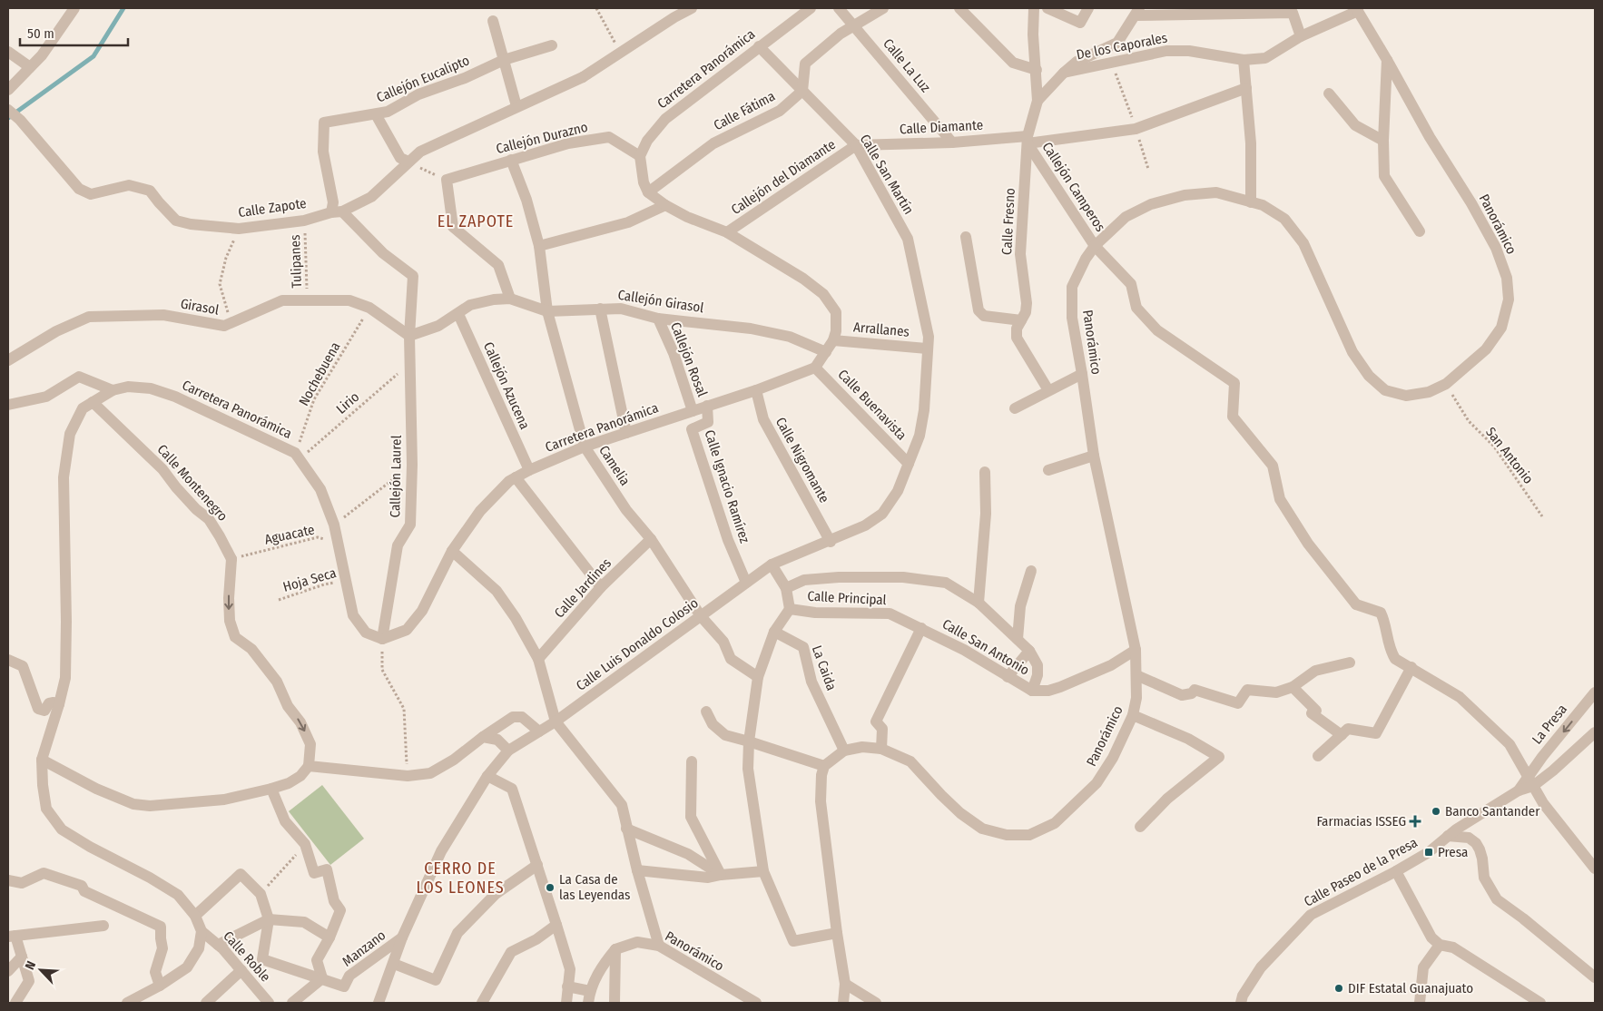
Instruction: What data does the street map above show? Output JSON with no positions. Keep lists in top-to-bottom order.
{
  "streets": {
    "street": [
      "De los Caporales",
      "Calle La Luz",
      "Carretera Panorámica",
      "Callejón Eucalipto",
      "Calle Fátima",
      "Calle Diamante",
      "Callejón Durazno",
      "Calle San Martín",
      "Callejón del Diamante",
      "Callejón Camperos",
      "Calle Zapote",
      "Calle Fresno",
      "Panorámico",
      "Callejón Girasol",
      "Girasol",
      "Arrallanes",
      "Callejón Rosal",
      "Callejón Azucena",
      "Calle Buenavista",
      "Calle Nigromante",
      "Camelia",
      "Callejón Laurel",
      "Calle Montenegro",
      "Calle Ignacio Ramírez",
      "Calle Jardines",
      "Calle Principal",
      "Calle Luis Donaldo Colosio",
      "Calle San Antonio",
      "La Caida",
      "La Presa",
      "Calle Paseo de la Presa",
      "Manzano",
      "Calle Roble"
    ],
    "path": [
      "Tulipanes",
      "Nochebuena",
      "Lirio",
      "San Antonio",
      "Aguacate",
      "Hoja Seca"
    ]
  },
  "crossings": [
    ["De los Caporales", "Calle Fresno"],
    ["De los Caporales", "Panorámico"],
    ["Calle La Luz", "Calle Diamante"],
    ["Carretera Panorámica", "Callejón Durazno"],
    ["Carretera Panorámica", "Calle San Martín"],
    ["Carretera Panorámica", "Callejón Rosal"],
    ["Carretera Panorámica", "Nochebuena"],
    ["Carretera Panorámica", "Callejón Azucena"],
    ["Carretera Panorámica", "Lirio"],
    ["Carretera Panorámica", "Calle Buenavista"],
    ["Carretera Panorámica", "Calle Nigromante"],
    ["Carretera Panorámica", "Camelia"],
    ["Carretera Panorámica", "Callejón Laurel"],
    ["Carretera Panorámica", "Calle Montenegro"],
    ["Carretera Panorámica", "Calle Ignacio Ramírez"],
    ["Carretera Panorámica", "Calle Roble"],
    ["Callejón Eucalipto", "Calle Zapote"],
    ["Calle Fátima", "Calle San Martín"],
    ["Calle Diamante", "Calle San Martín"],
    ["Calle Diamante", "Callejón del Diamante"],
    ["Calle Diamante", "Callejón Camperos"],
    ["Calle Diamante", "Calle Fresno"],
    ["Callejón Durazno", "Camelia"],
    ["Calle San Martín", "Callejón del Diamante"],
    ["Calle San Martín", "Arrallanes"],
    ["Calle San Martín", "Calle Luis Donaldo Colosio"],
    ["Callejón Camperos", "Calle Fresno"],
    ["Callejón Camperos", "Panorámico"],
    ["Calle Zapote", "Tulipanes"],
    ["Panorámico", "San Antonio"],
    ["Panorámico", "Calle San Antonio"],
    ["Panorámico", "La Caida"],
    ["Tulipanes", "Girasol"],
    ["Callejón Girasol", "Girasol"],
    ["Callejón Girasol", "Callejón Rosal"],
    ["Callejón Girasol", "Callejón Azucena"],
    ["Callejón Girasol", "Camelia"],
    ["Callejón Girasol", "Callejón Laurel"],
    ["Girasol", "Nochebuena"],
    ["Girasol", "Callejón Laurel"],
    ["Arrallanes", "Calle Luis Donaldo Colosio"],
    ["Nochebuena", "Lirio"],
    ["Lirio", "Callejón Laurel"],
    ["Calle Buenavista", "Calle Luis Donaldo Colosio"],
    ["Calle Nigromante", "Calle Luis Donaldo Colosio"],
    ["Camelia", "Calle Jardines"],
    ["Camelia", "Calle Luis Donaldo Colosio"],
    ["Calle Montenegro", "Aguacate"],
    ["Calle Ignacio Ramírez", "Calle Luis Donaldo Colosio"],
    ["Calle Principal", "Calle Luis Donaldo Colosio"],
    ["Calle Principal", "Calle San Antonio"],
    ["Calle Luis Donaldo Colosio", "Manzano"],
    ["La Presa", "Calle Paseo de la Presa"]
  ],
  "districts": ["EL ZAPOTE", "CERRO DE LOS LEONES"],
  "places": {
    "other": ["Banco Santander", "La Casa de las Leyendas", "DIF Estatal Guanajuato"],
    "health": ["Farmacias ISSEG"],
    "transit": ["Presa"]
  },
  "scale_bar": "50 m",
  "north": "top left"
}
